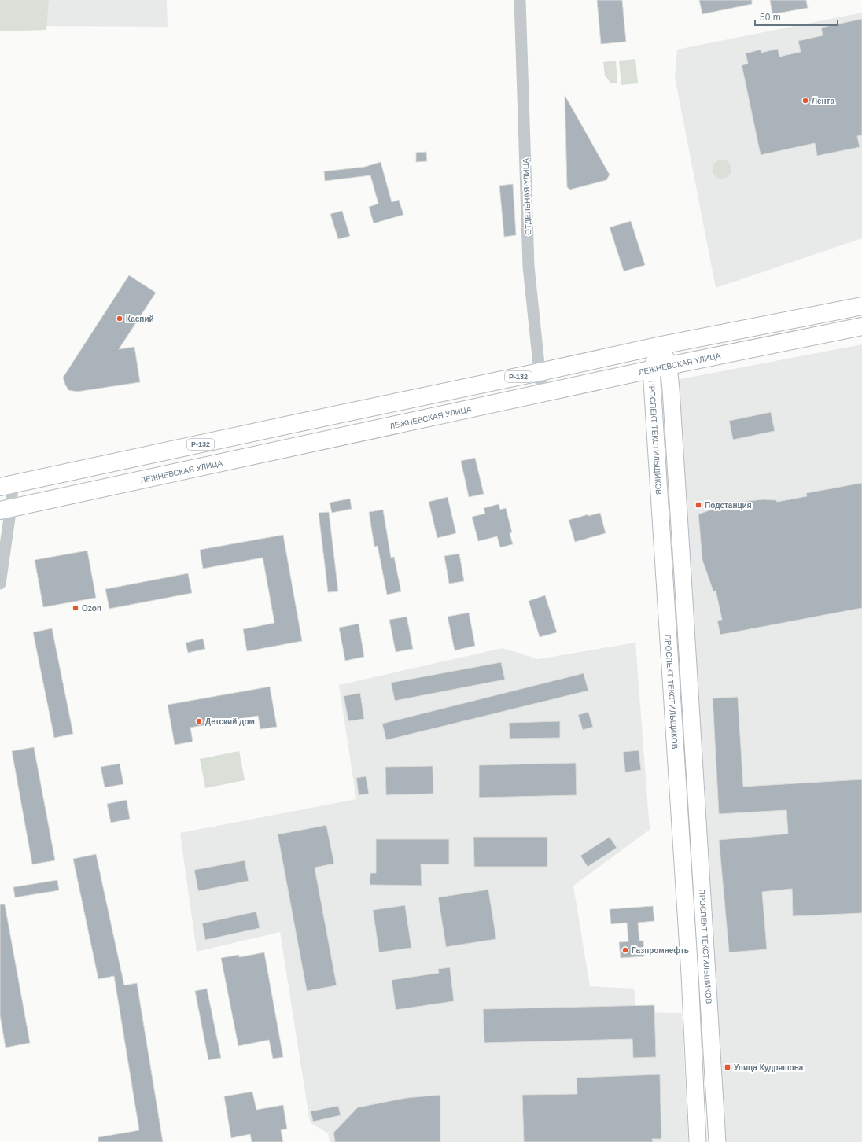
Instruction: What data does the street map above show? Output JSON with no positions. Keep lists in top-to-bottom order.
{
  "streets": {
    "highway": ["ЛЕЖНЕВСКАЯ УЛИЦА", "Р-132"],
    "main road": ["ПРОСПЕКТ ТЕКСТИЛЬЩИКОВ"],
    "street": ["ОТДЕЛЬНАЯ УЛИЦА"]
  },
  "crossings": [
    ["ОТДЕЛЬНАЯ УЛИЦА", "ЛЕЖНЕВСКАЯ УЛИЦА"],
    ["ОТДЕЛЬНАЯ УЛИЦА", "Р-132"],
    ["ЛЕЖНЕВСКАЯ УЛИЦА", "ПРОСПЕКТ ТЕКСТИЛЬЩИКОВ"],
    ["Р-132", "ПРОСПЕКТ ТЕКСТИЛЬЩИКОВ"]
  ],
  "places": {
    "other": [
      "Лента",
      "Каспий",
      "Ozon",
      "Детский дом",
      "Газпромнефть"
    ],
    "transit": ["Подстанция", "Улица Кудряшова"]
  },
  "scale_bar": "50 m"
}
